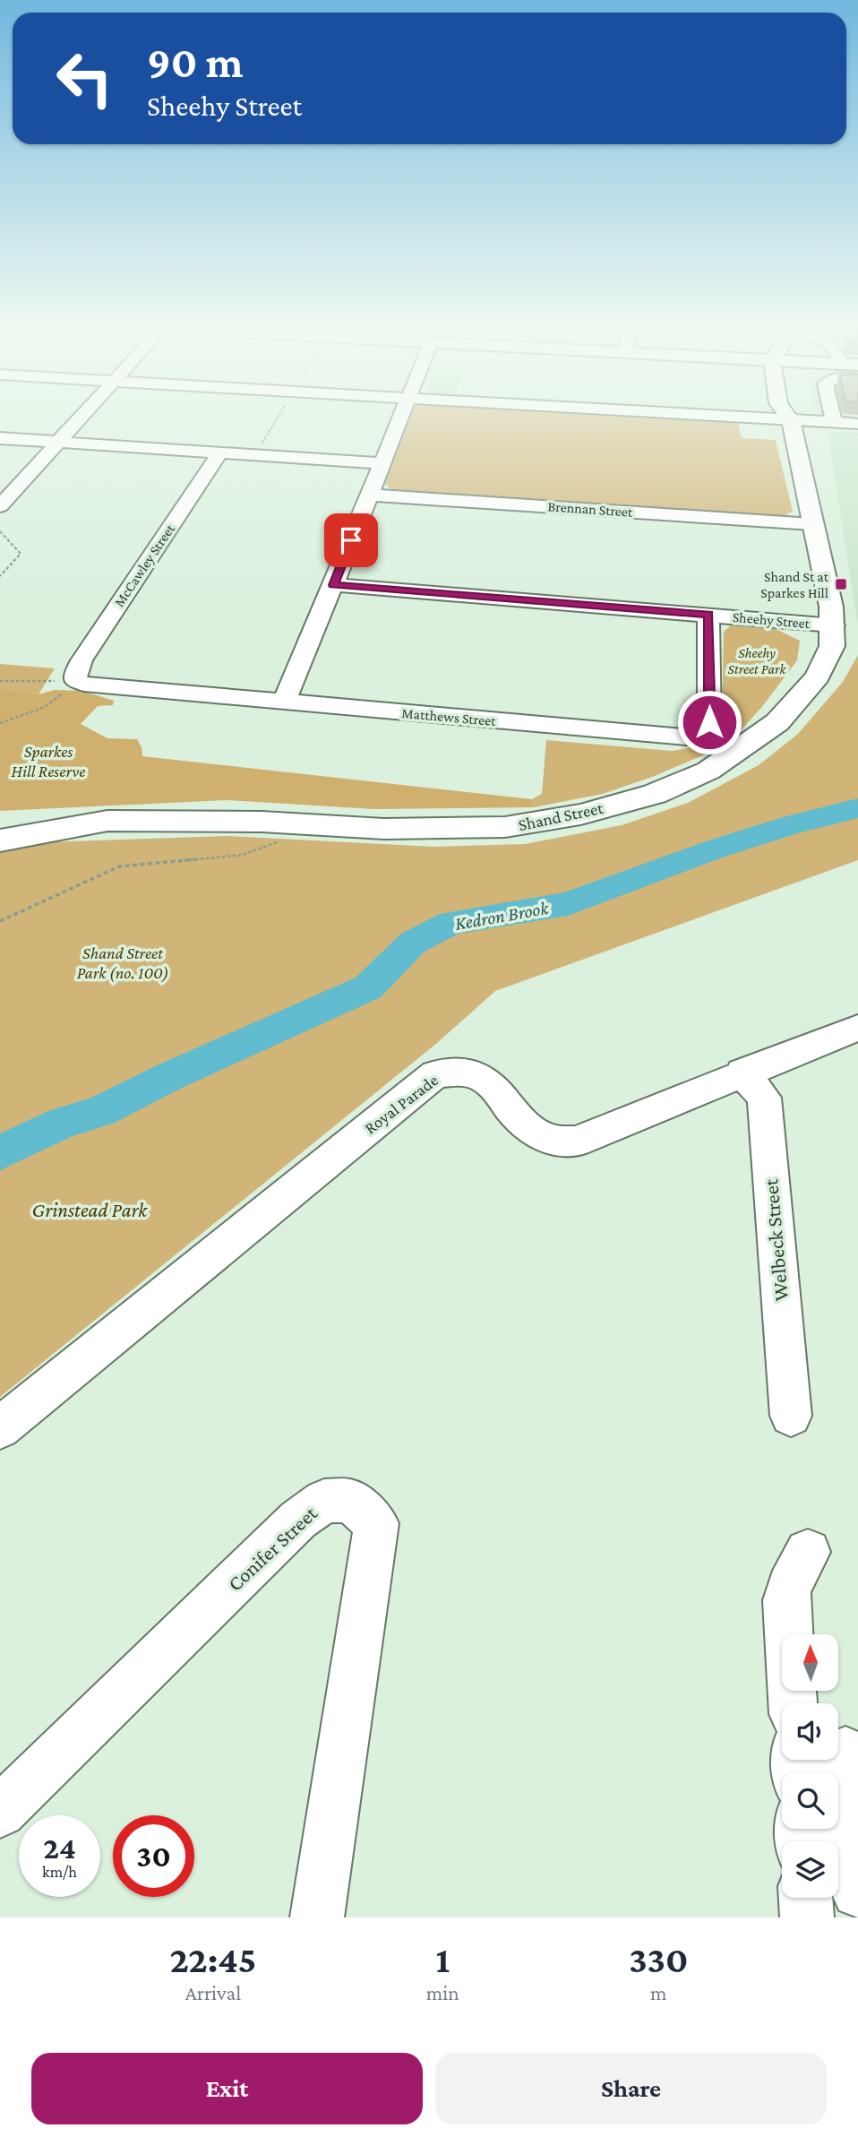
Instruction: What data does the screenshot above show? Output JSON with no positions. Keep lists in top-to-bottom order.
{
  "streets": {
    "main road": ["Shand Street"],
    "street": [
      "Brennan Street",
      "McCawley Street",
      "Sheehy Street",
      "Matthews Street",
      "Royal Parade",
      "Welbeck Street",
      "Conifer Street"
    ]
  },
  "crossings": [
    ["Brennan Street", "Shand Street"],
    ["McCawley Street", "Matthews Street"],
    ["Sheehy Street", "Matthews Street"],
    ["Sheehy Street", "Shand Street"],
    ["Royal Parade", "Welbeck Street"]
  ],
  "water": ["Kedron Brook"],
  "parks": [
    "Sheehy Street Park",
    "Sparkes Hill Reserve",
    "Shand Street Park (no. 100)",
    "Grinstead Park"
  ],
  "places": {
    "transit": ["Shand St at Sparkes Hill"]
  },
  "north": "top",
  "page": {
    "turn": ["90 m", "Sheehy Street"],
    "speed": "24 km/h",
    "limit": "30",
    "eta": [
      "22:45",
      "Arrival",
      "1",
      "min",
      "330",
      "m"
    ],
    "buttons": ["Exit", "Share"]
  }
}
